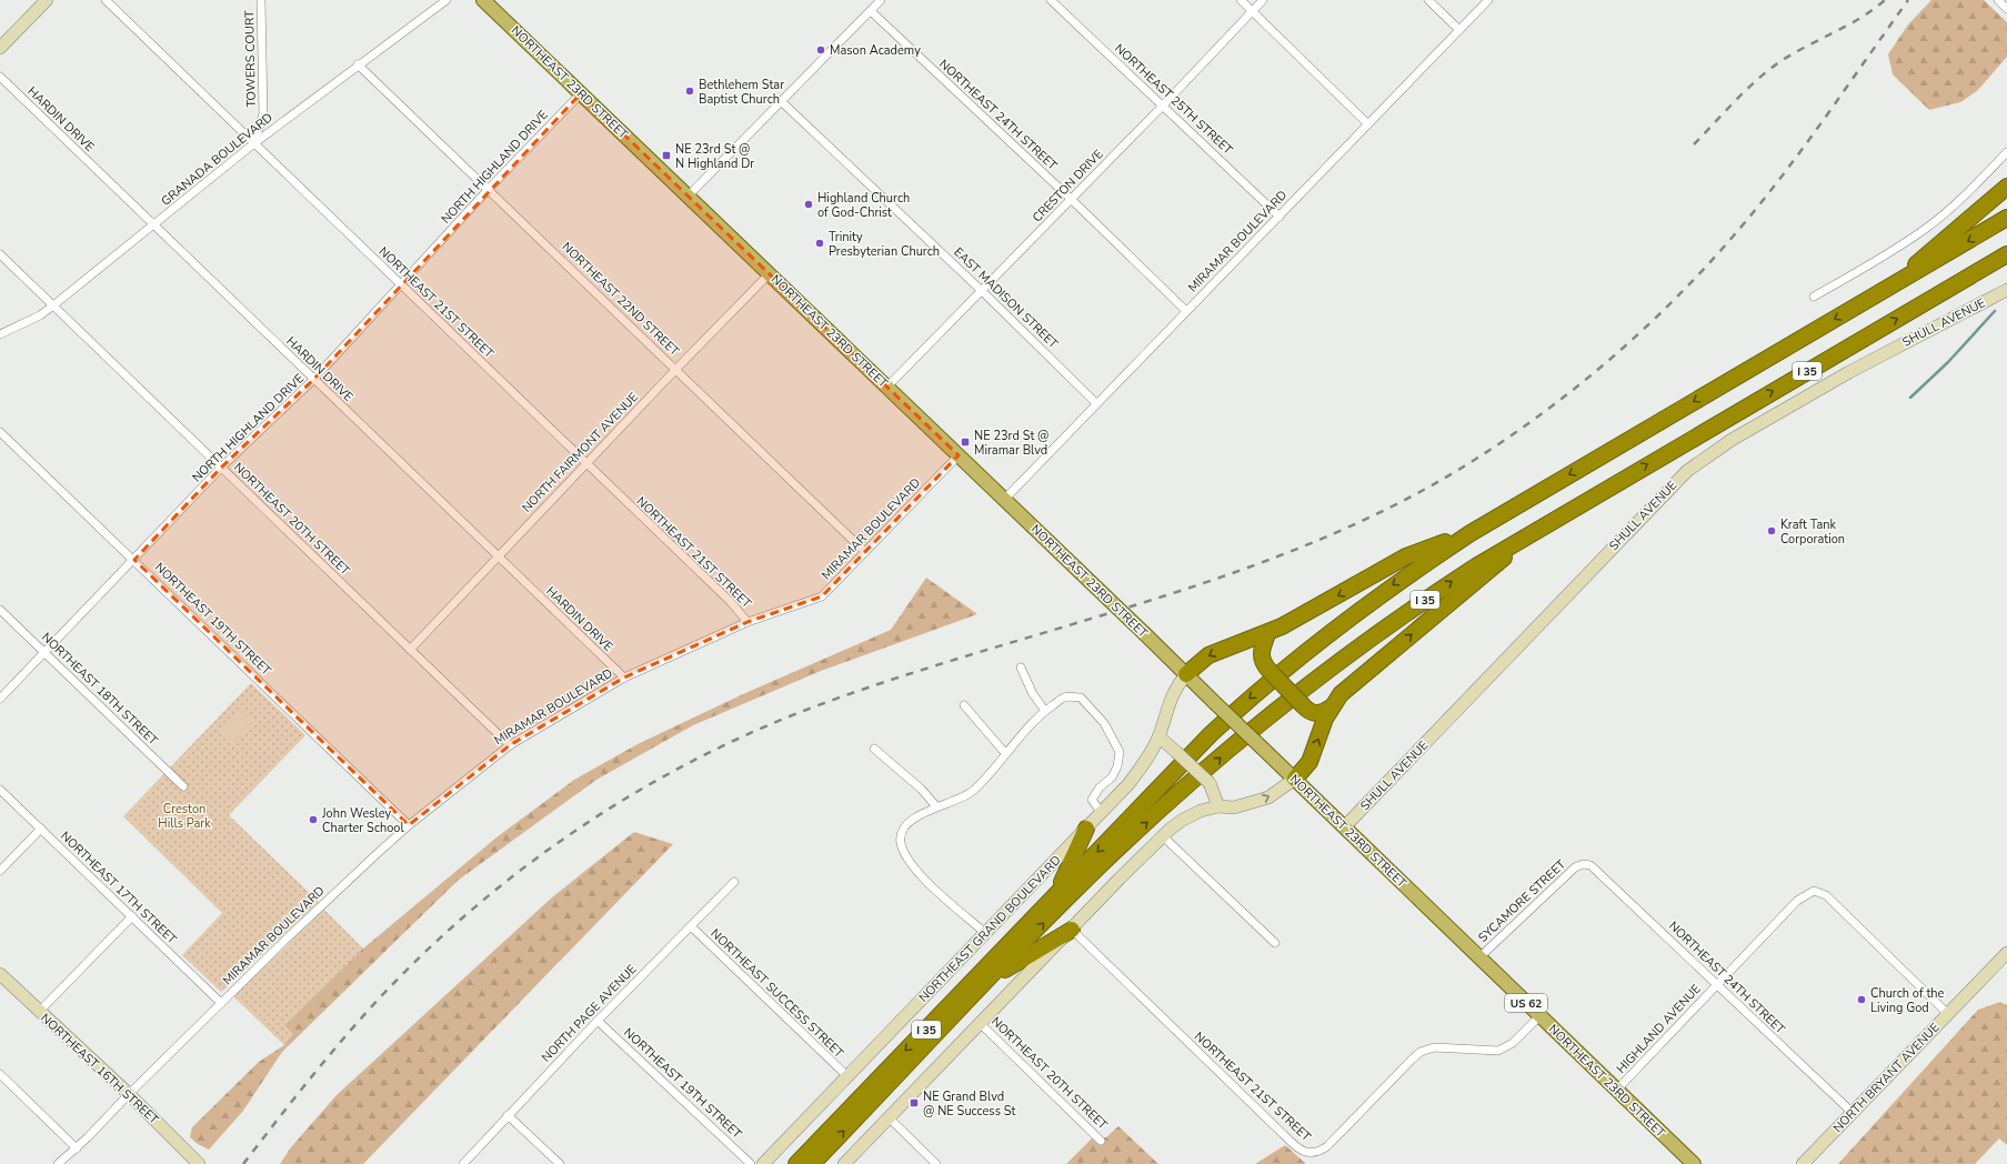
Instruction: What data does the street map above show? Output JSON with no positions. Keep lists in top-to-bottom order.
{
  "streets": {
    "highway": ["I 35"],
    "main road": [
      "NORTHEAST 23RD STREET",
      "SHULL AVENUE",
      "NORTHEAST GRAND BOULEVARD",
      "US 62",
      "NORTHEAST 16TH STREET",
      "NORTH BRYANT AVENUE"
    ],
    "street": [
      "TOWERS COURT",
      "NORTHEAST 25TH STREET",
      "NORTHEAST 24TH STREET",
      "HARDIN DRIVE",
      "GRANADA BOULEVARD",
      "NORTH HIGHLAND DRIVE",
      "CRESTON DRIVE",
      "MIRAMAR BOULEVARD",
      "EAST MADISON STREET",
      "NORTHEAST 22ND STREET",
      "NORTHEAST 21ST STREET",
      "NORTH FAIRMONT AVENUE",
      "NORTHEAST 20TH STREET",
      "NORTHEAST 19TH STREET",
      "NORTHEAST 18TH STREET",
      "NORTHEAST 17TH STREET",
      "SYCAMORE STREET",
      "NORTHEAST SUCCESS STREET",
      "NORTH PAGE AVENUE",
      "HIGHLAND AVENUE"
    ]
  },
  "crossings": [
    ["TOWERS COURT", "GRANADA BOULEVARD"],
    ["TOWERS COURT", "NORTHEAST 21ST STREET"],
    ["NORTHEAST 23RD STREET", "NORTH HIGHLAND DRIVE"],
    ["NORTHEAST 23RD STREET", "CRESTON DRIVE"],
    ["NORTHEAST 23RD STREET", "MIRAMAR BOULEVARD"],
    ["NORTHEAST 23RD STREET", "NORTHEAST 21ST STREET"],
    ["NORTHEAST 23RD STREET", "SHULL AVENUE"],
    ["NORTHEAST 23RD STREET", "NORTH FAIRMONT AVENUE"],
    ["NORTHEAST 23RD STREET", "SYCAMORE STREET"],
    ["NORTHEAST 23RD STREET", "NORTHEAST GRAND BOULEVARD"],
    ["NORTHEAST 23RD STREET", "HIGHLAND AVENUE"],
    ["NORTHEAST 25TH STREET", "CRESTON DRIVE"],
    ["NORTHEAST 25TH STREET", "MIRAMAR BOULEVARD"],
    ["NORTHEAST 24TH STREET", "CRESTON DRIVE"],
    ["NORTHEAST 24TH STREET", "MIRAMAR BOULEVARD"],
    ["NORTHEAST 24TH STREET", "SYCAMORE STREET"],
    ["NORTHEAST 24TH STREET", "HIGHLAND AVENUE"],
    ["NORTHEAST 24TH STREET", "NORTH BRYANT AVENUE"],
    ["HARDIN DRIVE", "GRANADA BOULEVARD"],
    ["HARDIN DRIVE", "NORTH HIGHLAND DRIVE"],
    ["HARDIN DRIVE", "MIRAMAR BOULEVARD"],
    ["HARDIN DRIVE", "NORTH FAIRMONT AVENUE"],
    ["GRANADA BOULEVARD", "NORTHEAST 22ND STREET"],
    ["GRANADA BOULEVARD", "NORTHEAST 21ST STREET"],
    ["GRANADA BOULEVARD", "NORTHEAST 20TH STREET"],
    ["NORTH HIGHLAND DRIVE", "NORTHEAST 22ND STREET"],
    ["NORTH HIGHLAND DRIVE", "NORTHEAST 21ST STREET"],
    ["NORTH HIGHLAND DRIVE", "NORTHEAST 20TH STREET"],
    ["NORTH HIGHLAND DRIVE", "NORTHEAST 19TH STREET"],
    ["NORTH HIGHLAND DRIVE", "NORTHEAST 18TH STREET"],
    ["CRESTON DRIVE", "EAST MADISON STREET"],
    ["MIRAMAR BOULEVARD", "EAST MADISON STREET"],
    ["MIRAMAR BOULEVARD", "NORTHEAST 22ND STREET"],
    ["MIRAMAR BOULEVARD", "NORTHEAST 21ST STREET"],
    ["MIRAMAR BOULEVARD", "NORTHEAST 20TH STREET"],
    ["MIRAMAR BOULEVARD", "NORTHEAST 19TH STREET"],
    ["MIRAMAR BOULEVARD", "NORTHEAST 17TH STREET"],
    ["MIRAMAR BOULEVARD", "NORTHEAST 16TH STREET"],
    ["NORTHEAST 22ND STREET", "NORTH FAIRMONT AVENUE"],
    ["NORTHEAST 21ST STREET", "NORTH FAIRMONT AVENUE"],
    ["NORTH FAIRMONT AVENUE", "NORTHEAST 20TH STREET"],
    ["NORTHEAST 19TH STREET", "NORTH PAGE AVENUE"],
    ["NORTHEAST GRAND BOULEVARD", "NORTHEAST SUCCESS STREET"],
    ["NORTHEAST SUCCESS STREET", "NORTH PAGE AVENUE"],
    ["HIGHLAND AVENUE", "NORTH BRYANT AVENUE"]
  ],
  "parks": ["Creston Hills Park"],
  "places": {
    "other": [
      "Mason Academy",
      "Bethlehem Star Baptist Church",
      "Highland Church of God-Christ",
      "Trinity Presbyterian Church",
      "Kraft Tank Corporation",
      "John Wesley Charter School",
      "Church of the Living God"
    ],
    "transit": ["NE 23rd St @ N Highland Dr", "NE 23rd St @ Miramar Blvd", "NE Grand Blvd @ NE Success St"]
  }
}
